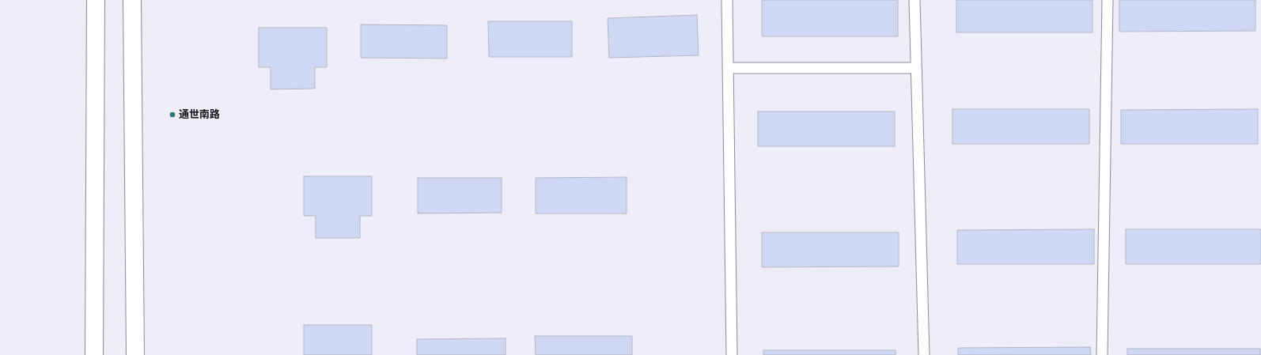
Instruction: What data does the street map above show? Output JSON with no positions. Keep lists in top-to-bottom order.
{
  "places": ["通世南路"]
}
